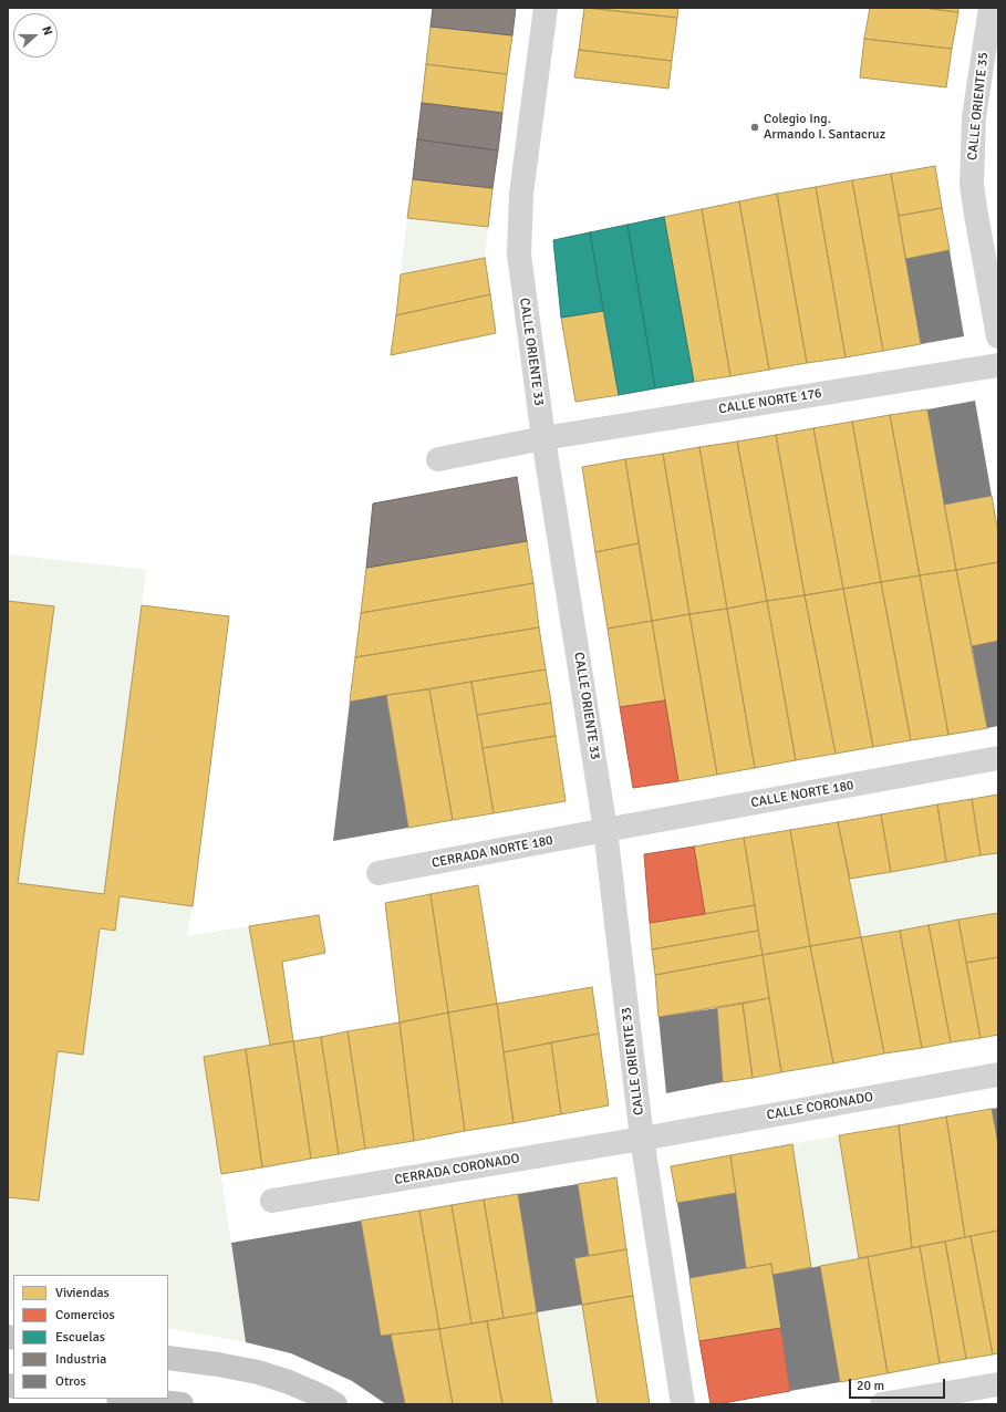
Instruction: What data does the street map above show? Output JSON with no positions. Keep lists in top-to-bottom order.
{
  "streets": {
    "street": [
      "CALLE ORIENTE 35",
      "CALLE ORIENTE 33",
      "CALLE NORTE 176",
      "CALLE NORTE 180",
      "CERRADA NORTE 180",
      "CALLE CORONADO",
      "CERRADA CORONADO"
    ]
  },
  "crossings": [
    ["CALLE ORIENTE 33", "CALLE NORTE 176"],
    ["CALLE ORIENTE 33", "CALLE NORTE 180"],
    ["CALLE ORIENTE 33", "CERRADA NORTE 180"],
    ["CALLE ORIENTE 33", "CALLE CORONADO"],
    ["CALLE ORIENTE 33", "CERRADA CORONADO"],
    ["CALLE NORTE 180", "CERRADA NORTE 180"],
    ["CALLE CORONADO", "CERRADA CORONADO"]
  ],
  "places": ["Colegio Ing. Armando I. Santacruz"],
  "legend": [
    "Viviendas",
    "Comercios",
    "Escuelas",
    "Industria",
    "Otros"
  ],
  "scale_bar": "20 m",
  "north": "right"
}
